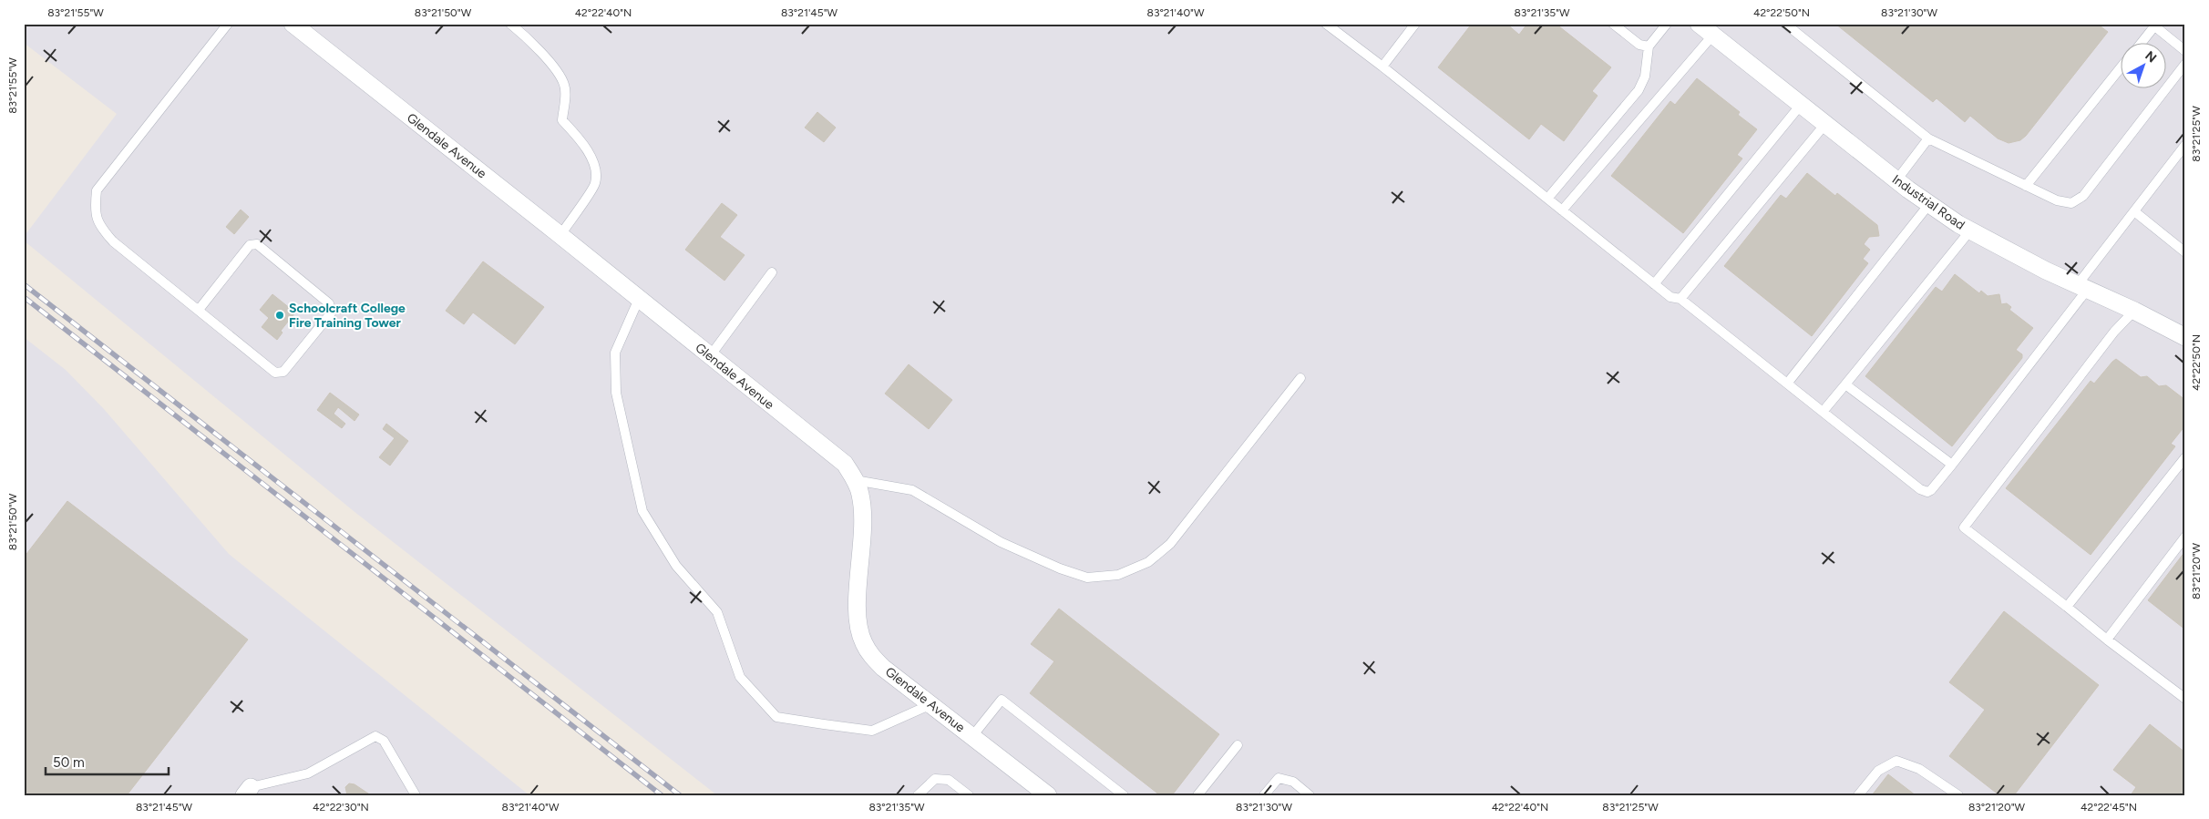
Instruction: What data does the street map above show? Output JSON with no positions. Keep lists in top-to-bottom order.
{
  "streets": {
    "street": ["Glendale Avenue", "Industrial Road"]
  },
  "places": ["Schoolcraft College Fire Training Tower"],
  "scale_bar": "50 m",
  "north": "top right",
  "coordinates": [
    "83°21'55\"W",
    "83°21'50\"W",
    "42°22'40\"N",
    "83°21'45\"W",
    "83°21'40\"W",
    "83°21'35\"W",
    "42°22'50\"N",
    "83°21'30\"W",
    "83°21'25\"W",
    "83°21'20\"W",
    "42°22'30\"N",
    "42°22'45\"N"
  ]
}
